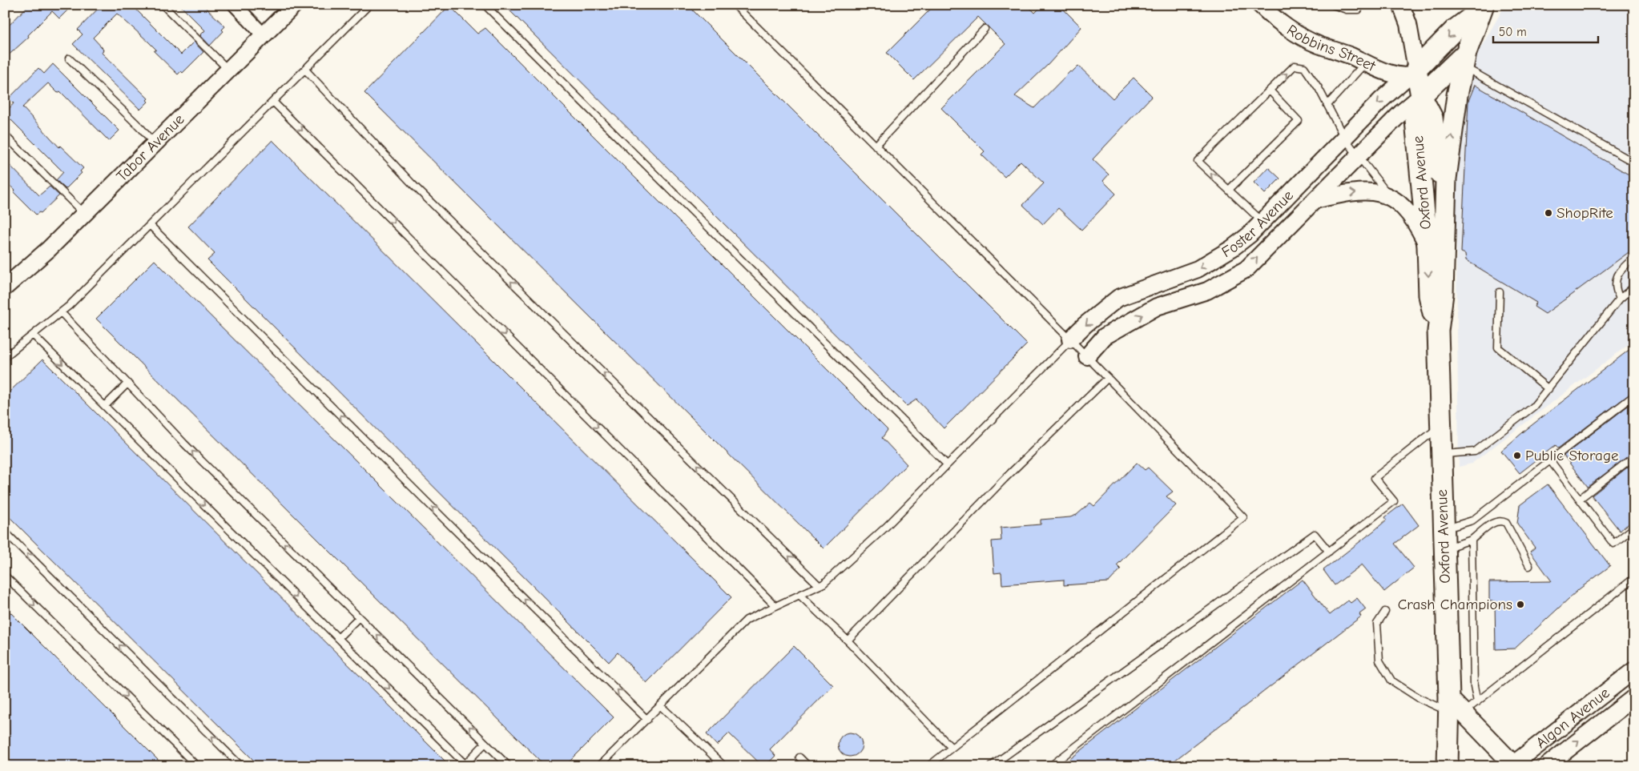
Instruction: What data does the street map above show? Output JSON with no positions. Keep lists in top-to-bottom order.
{
  "streets": {
    "main road": ["Oxford Avenue"],
    "street": [
      "Robbins Street",
      "Tabor Avenue",
      "Foster Avenue",
      "Algon Avenue"
    ]
  },
  "crossings": [
    ["Robbins Street", "Oxford Avenue"],
    ["Robbins Street", "Foster Avenue"],
    ["Oxford Avenue", "Foster Avenue"]
  ],
  "places": ["ShopRite", "Public Storage", "Crash Champions"],
  "scale_bar": "50 m"
}
